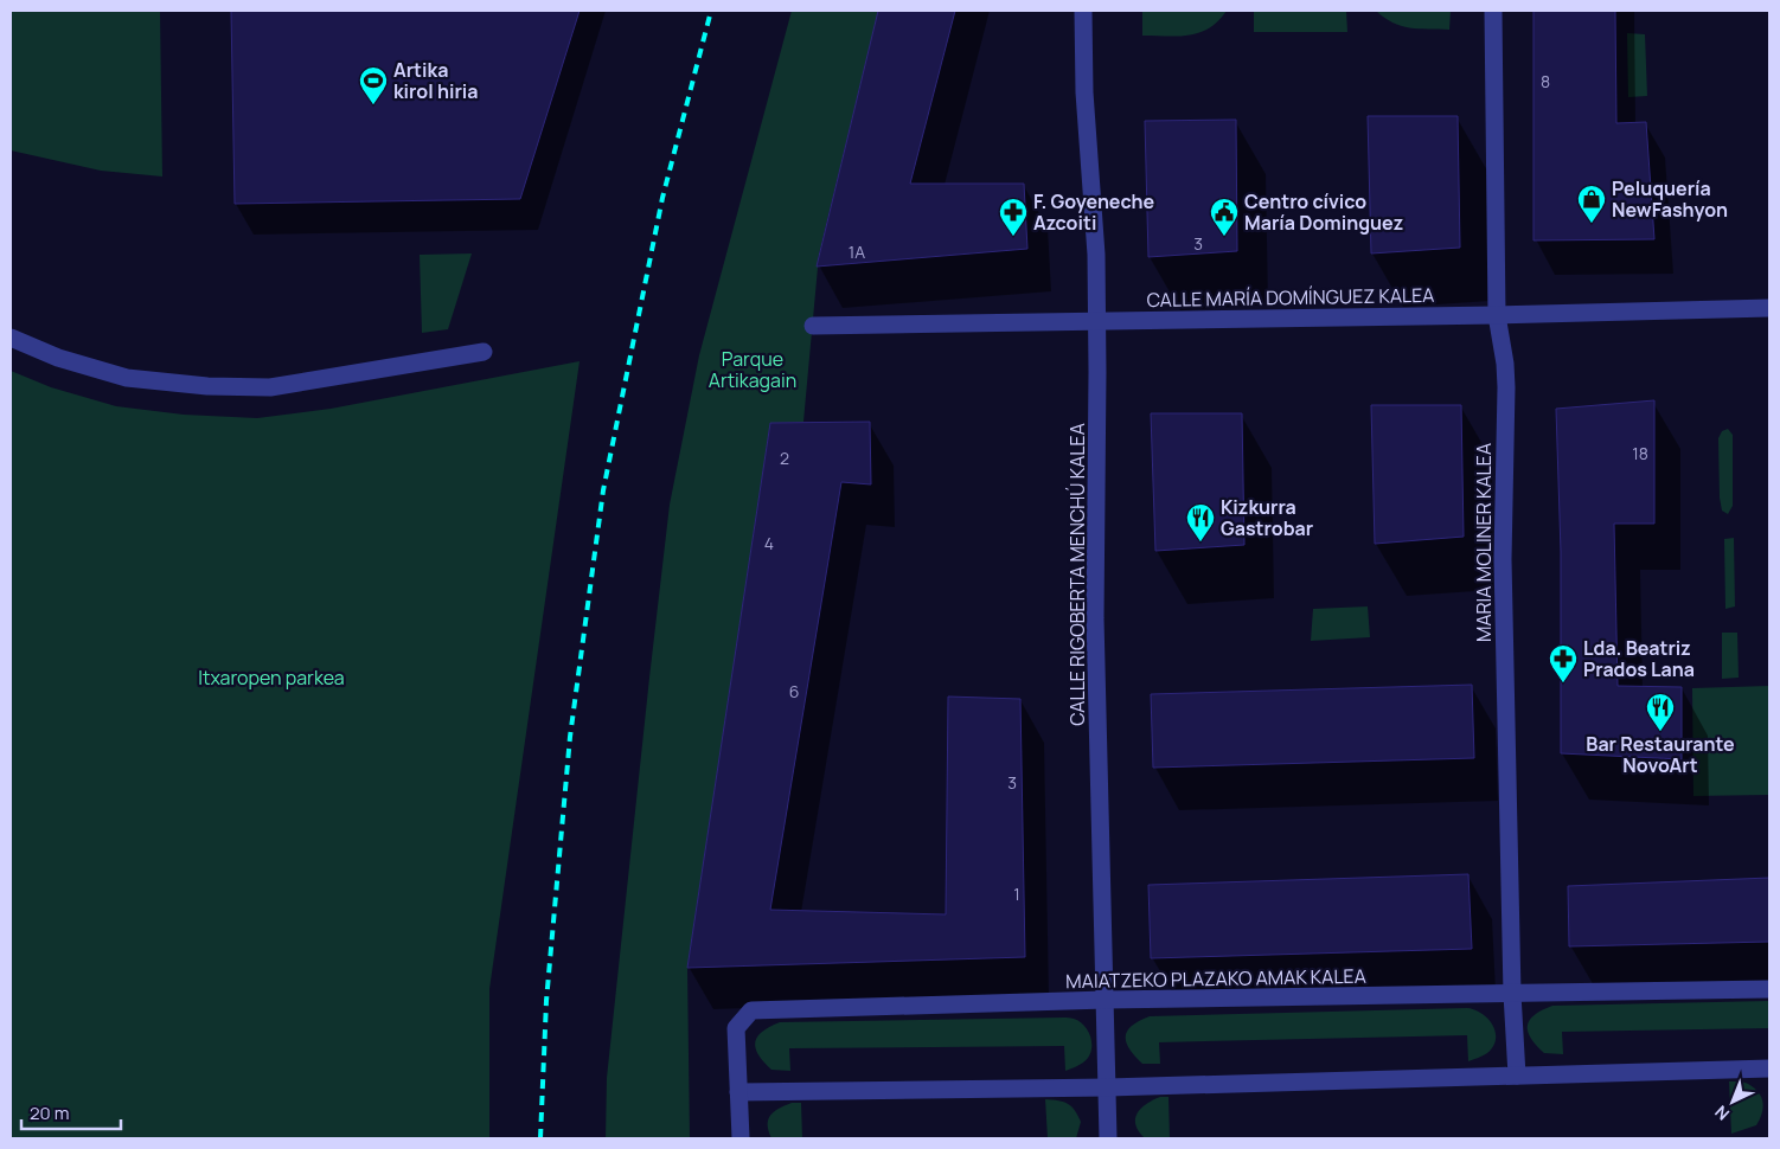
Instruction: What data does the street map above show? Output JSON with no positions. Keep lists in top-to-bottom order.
{
  "streets": {
    "street": [
      "CALLE MARÍA DOMÍNGUEZ KALEA",
      "MARIA MOLINER KALEA",
      "CALLE RIGOBERTA MENCHÚ KALEA",
      "MAIATZEKO PLAZAKO AMAK KALEA"
    ]
  },
  "crossings": [
    ["CALLE MARÍA DOMÍNGUEZ KALEA", "MARIA MOLINER KALEA"],
    ["CALLE MARÍA DOMÍNGUEZ KALEA", "CALLE RIGOBERTA MENCHÚ KALEA"],
    ["MARIA MOLINER KALEA", "MAIATZEKO PLAZAKO AMAK KALEA"],
    ["CALLE RIGOBERTA MENCHÚ KALEA", "MAIATZEKO PLAZAKO AMAK KALEA"]
  ],
  "parks": ["Parque Artikagain", "Itxaropen parkea"],
  "places": {
    "sports": ["Artika kirol hiria"],
    "shop": ["Peluquería NewFashyon"],
    "pharmacy": ["F. Goyeneche Azcoiti", "Lda. Beatriz Prados Lana"],
    "public building": ["Centro cívico María Dominguez"],
    "restaurant": ["Kizkurra Gastrobar", "Bar Restaurante NovoArt"]
  },
  "house_numbers": [
    "8",
    "3",
    "1A",
    "18",
    "2",
    "4",
    "6",
    "3",
    "1"
  ],
  "scale_bar": "20 m",
  "north": "bottom left"
}
